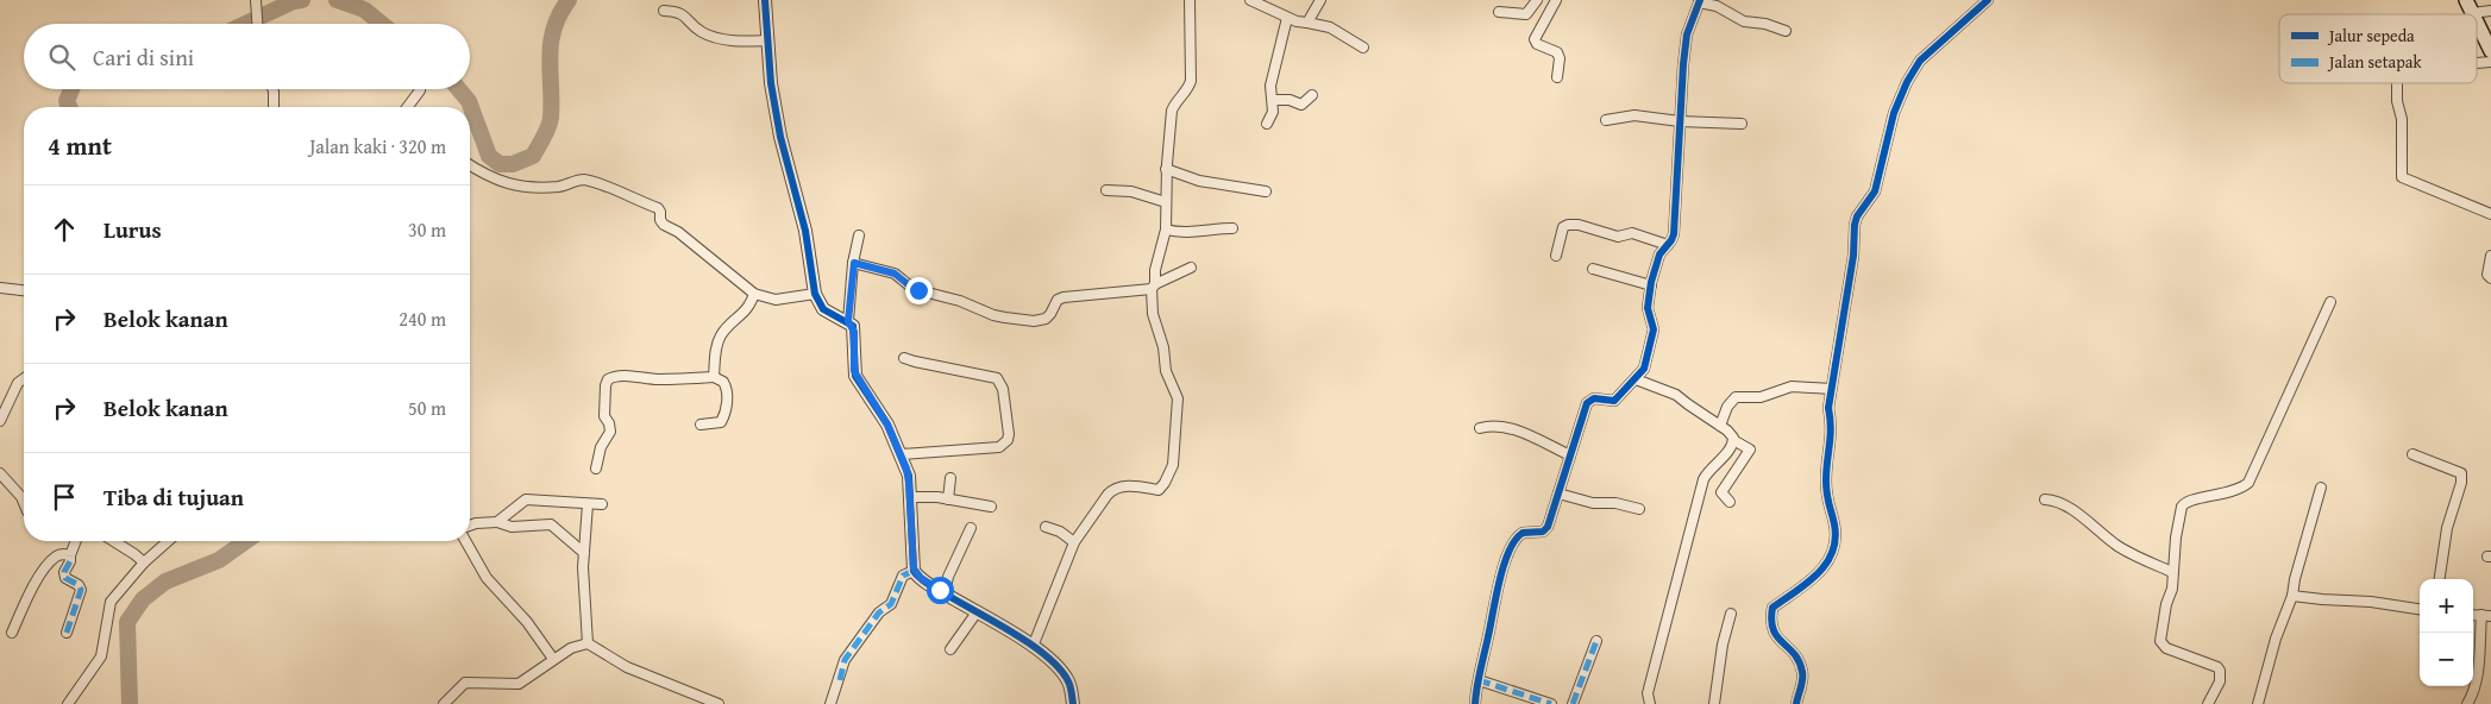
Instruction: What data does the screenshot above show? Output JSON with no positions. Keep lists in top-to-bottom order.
{
  "legend": ["Jalur sepeda", "Jalan setapak"],
  "page": {
    "search": "Cari di sini",
    "heading": ["4 mnt", "Jalan kaki · 320 m"],
    "list": [
      ["Lurus", "30 m"],
      ["Belok kanan", "240 m"],
      ["Belok kanan", "50 m"],
      "Tiba di tujuan"
    ],
    "map_buttons": ["+", "−"]
  }
}
